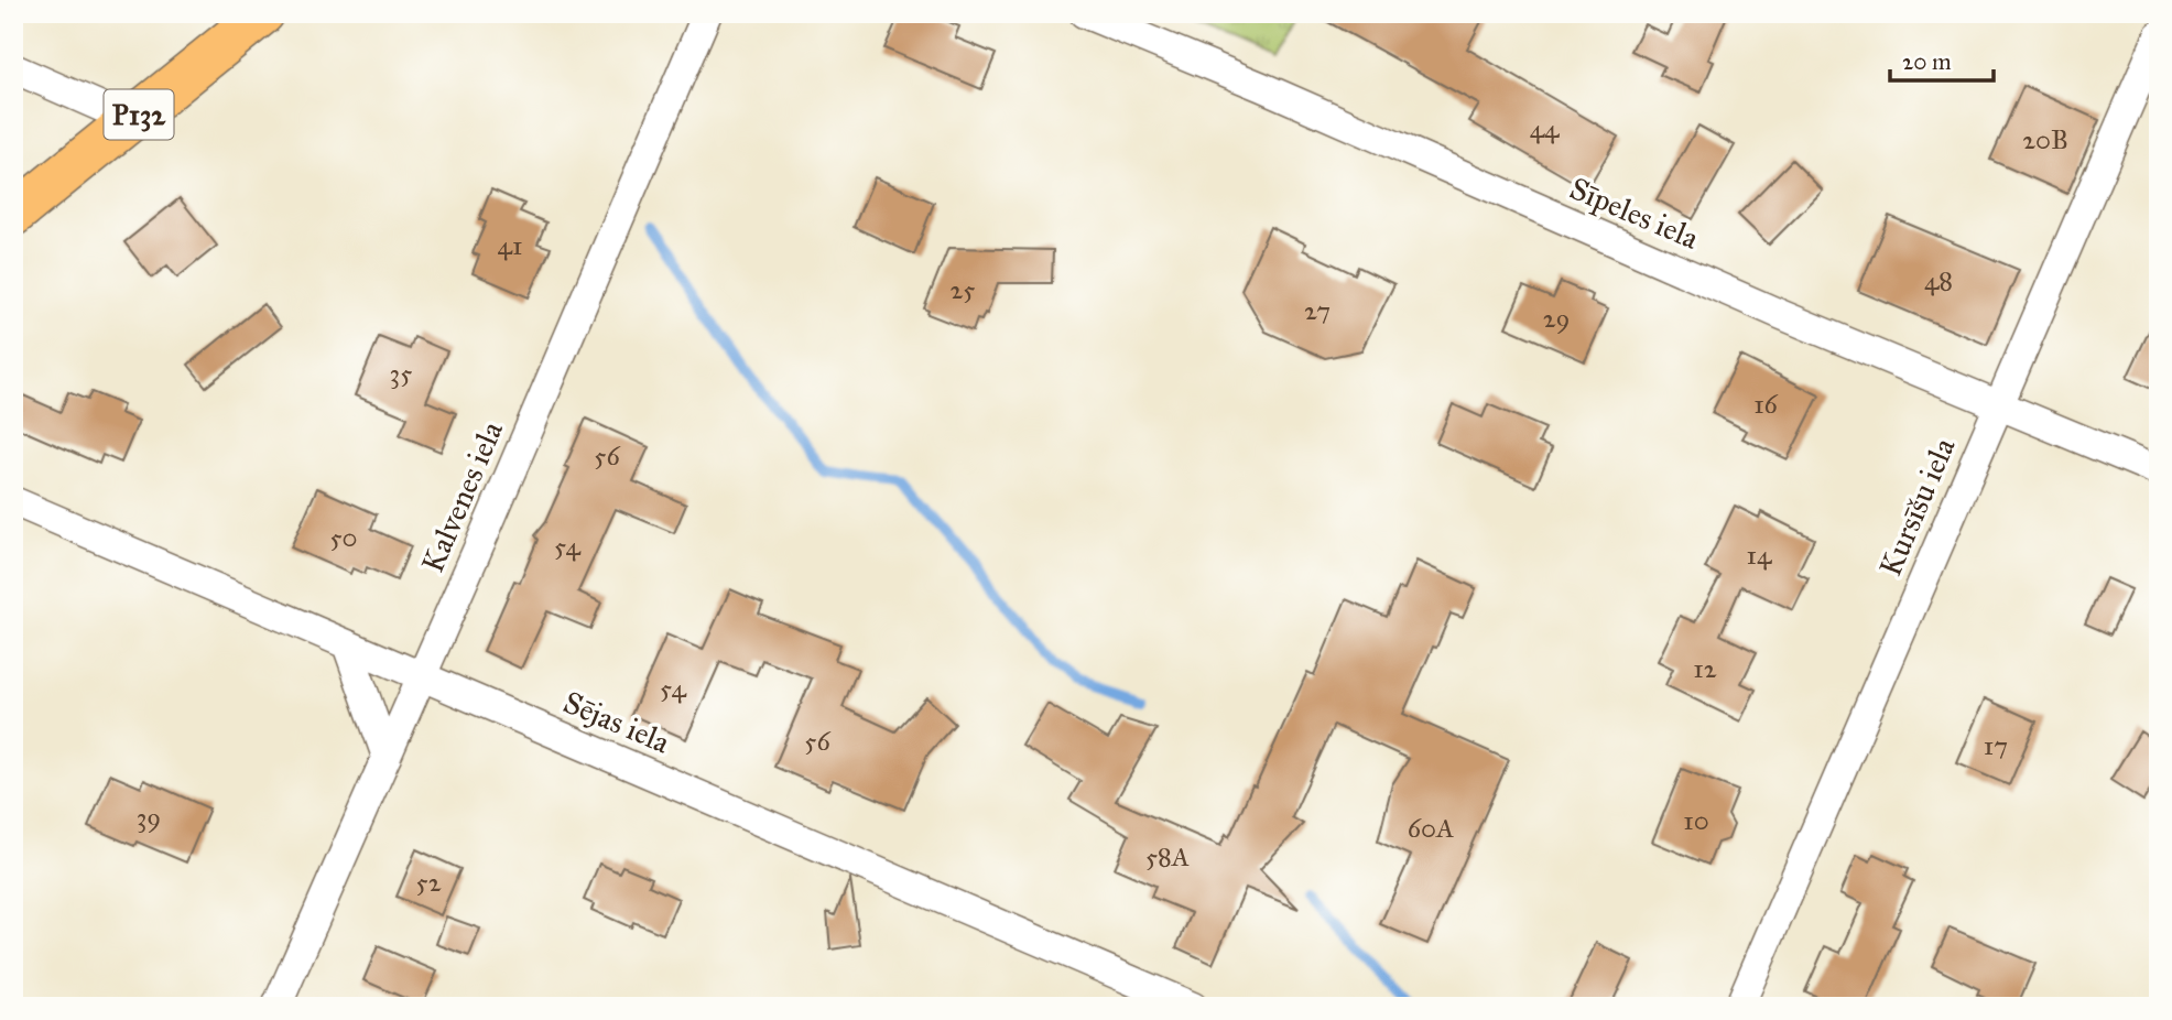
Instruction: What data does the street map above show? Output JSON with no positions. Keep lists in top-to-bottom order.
{
  "streets": {
    "main road": ["P132"],
    "street": [
      "Sīpeles iela",
      "Kalvenes iela",
      "Kursīšu iela",
      "Sējas iela"
    ]
  },
  "crossings": [
    ["Sīpeles iela", "Kursīšu iela"],
    ["Kalvenes iela", "Sējas iela"]
  ],
  "house_numbers": [
    "44",
    "20B",
    "41",
    "48",
    "25",
    "27",
    "29",
    "35",
    "16",
    "56",
    "50",
    "54",
    "14",
    "12",
    "54",
    "56",
    "17",
    "39",
    "10",
    "60A",
    "58A",
    "52"
  ],
  "scale_bar": "20 m"
}
